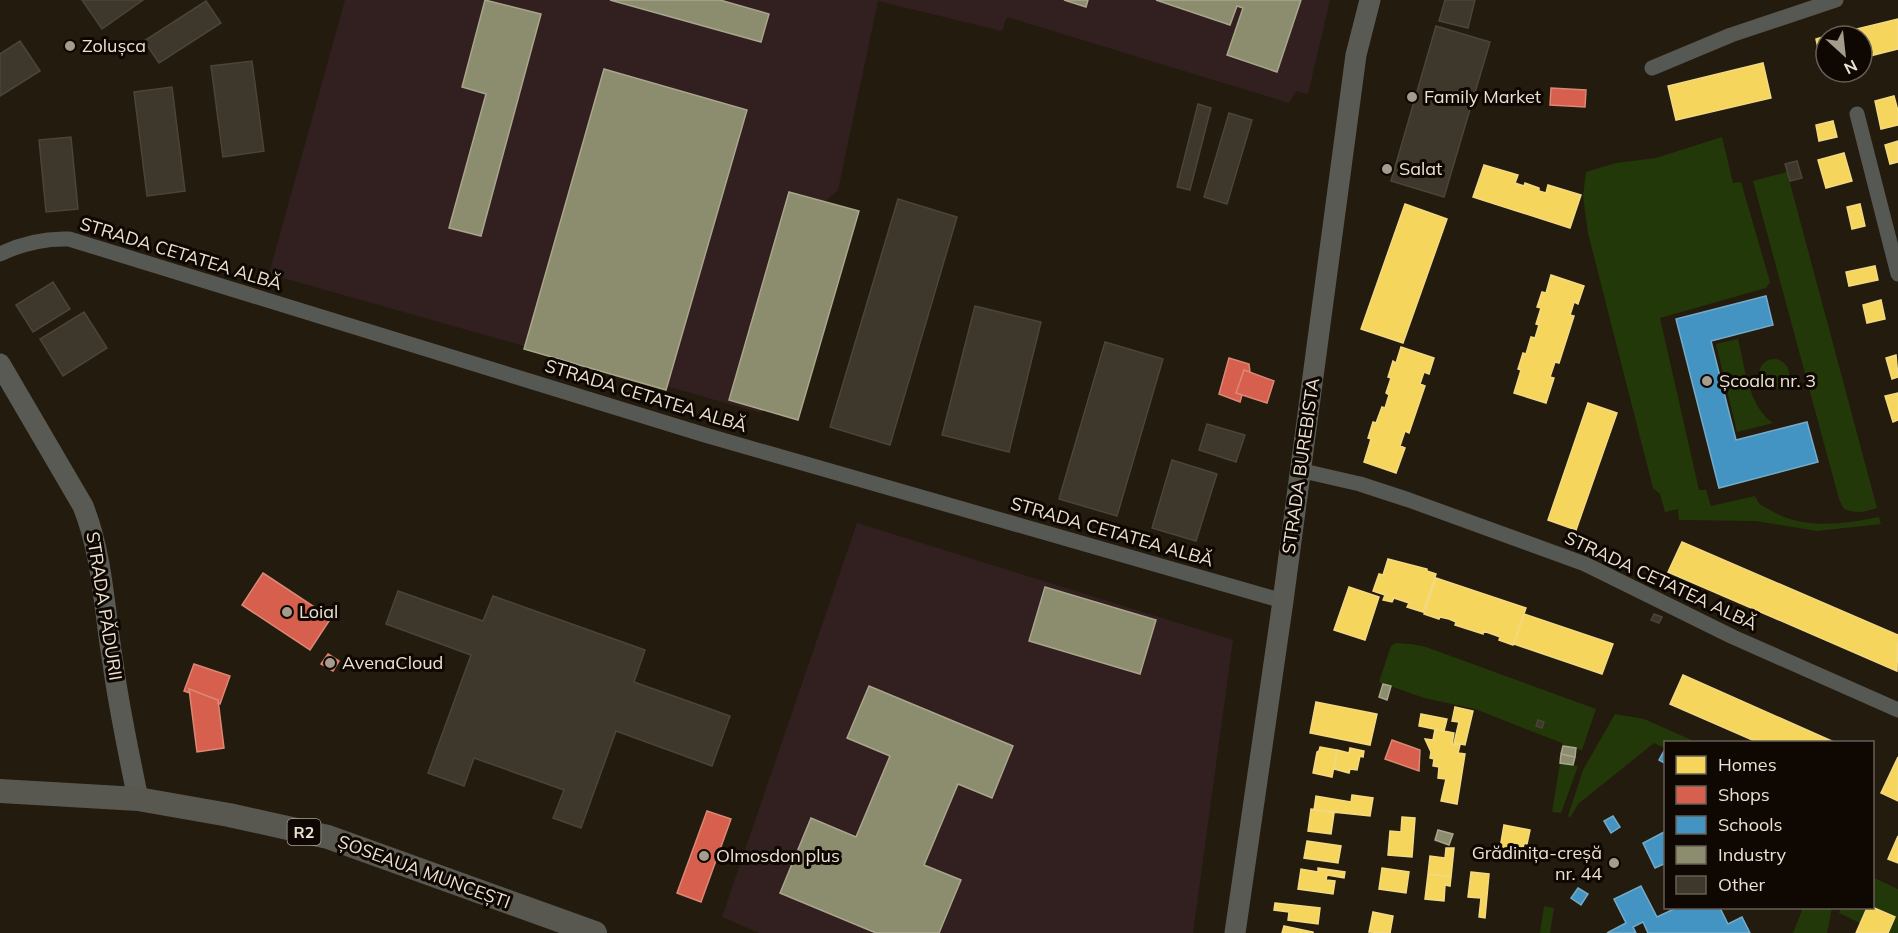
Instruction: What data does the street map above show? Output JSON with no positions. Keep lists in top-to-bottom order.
{
  "streets": {
    "main road": [
      "STRADA BUREBISTA",
      "STRADA PĂDURII",
      "R2",
      "ȘOSEAUA MUNCEȘTI"
    ],
    "street": ["STRADA CETATEA ALBĂ"]
  },
  "crossings": [
    ["STRADA CETATEA ALBĂ", "STRADA BUREBISTA"],
    ["STRADA PĂDURII", "ȘOSEAUA MUNCEȘTI"]
  ],
  "places": [
    "Zolușca",
    "Family Market",
    "Salat",
    "Școala nr. 3",
    "Loial",
    "AvenaCloud",
    "Olmosdon plus",
    "Grădinița-creșă nr. 44"
  ],
  "legend": [
    "Homes",
    "Shops",
    "Schools",
    "Industry",
    "Other"
  ],
  "north": "bottom right"
}
